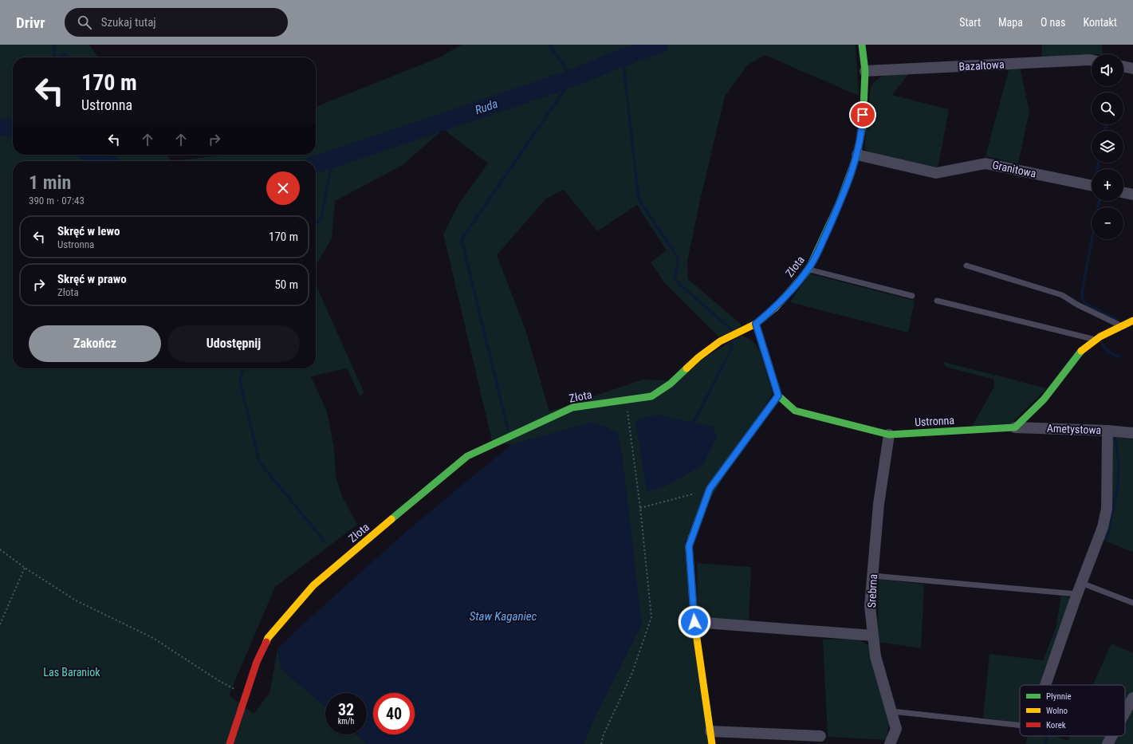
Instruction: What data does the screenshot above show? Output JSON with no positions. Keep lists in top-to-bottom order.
{
  "streets": {
    "street": [
      "Bazaltowa",
      "Granitowa",
      "Złota",
      "Ustronna",
      "Ametystowa",
      "Srebrna"
    ]
  },
  "crossings": [
    ["Bazaltowa", "Złota"],
    ["Granitowa", "Złota"],
    ["Ustronna", "Ametystowa"],
    ["Ustronna", "Srebrna"]
  ],
  "water": ["Ruda", "Staw Kaganiec"],
  "parks": ["Las Baraniok"],
  "legend": ["Płynnie", "Wolno", "Korek"],
  "page": {
    "header": "Drivr",
    "search": "Szukaj tutaj",
    "nav": [
      "Start",
      "Mapa",
      "O nas",
      "Kontakt"
    ],
    "map_buttons": ["+", "−"],
    "turn": ["170 m", "Ustronna"],
    "heading": ["1 min", "390 m · 07:43"],
    "list": [
      {
        "name": "Skręć w lewo",
        "note": "Ustronna",
        "value": "170 m"
      },
      {
        "name": "Skręć w prawo",
        "note": "Złota",
        "value": "50 m"
      }
    ],
    "buttons": ["Zakończ", "Udostępnij"],
    "speed": "32 km/h",
    "limit": "40"
  }
}
